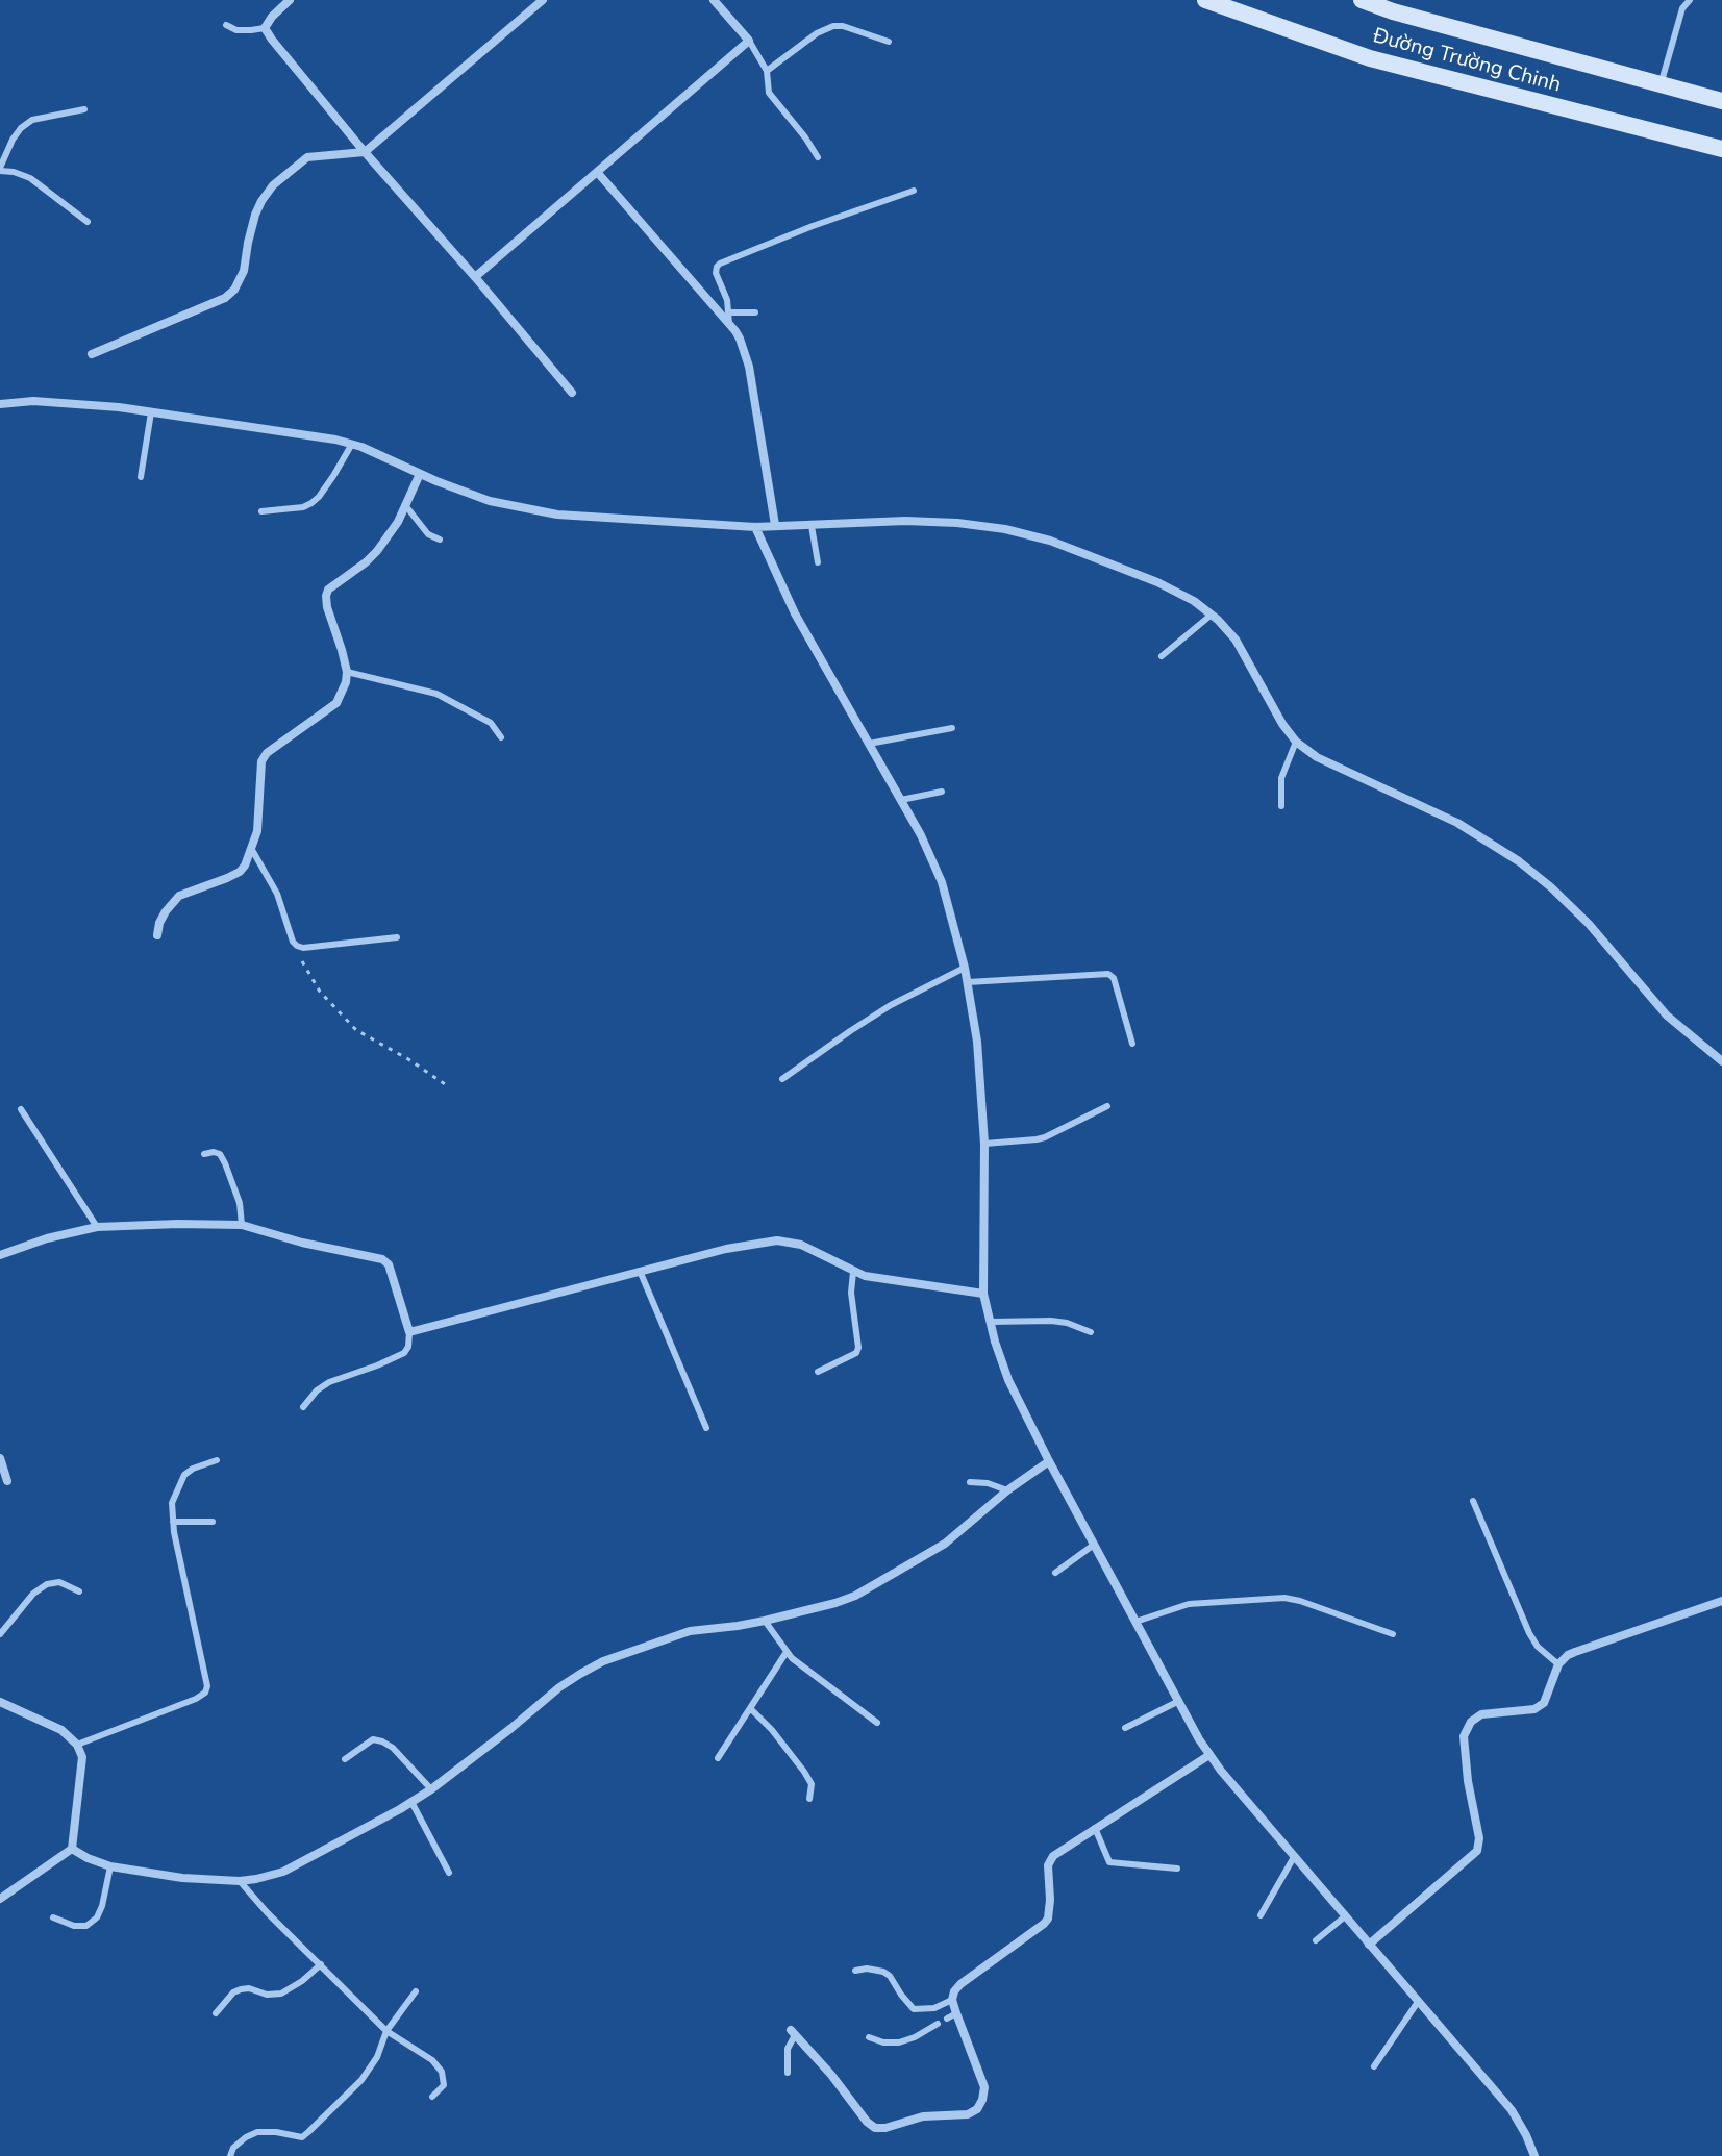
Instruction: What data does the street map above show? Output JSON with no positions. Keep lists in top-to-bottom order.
{
  "streets": {
    "main road": ["Đường Trường Chinh"]
  }
}
